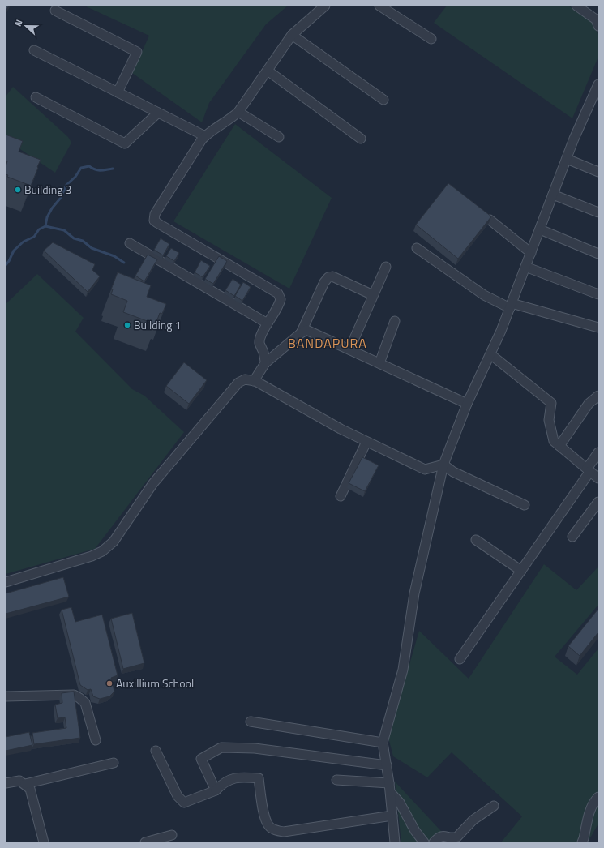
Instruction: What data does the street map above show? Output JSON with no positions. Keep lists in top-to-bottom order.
{
  "districts": ["BANDAPURA"],
  "places": ["Building 3", "Building 1", "Auxillium School"],
  "north": "left"
}
